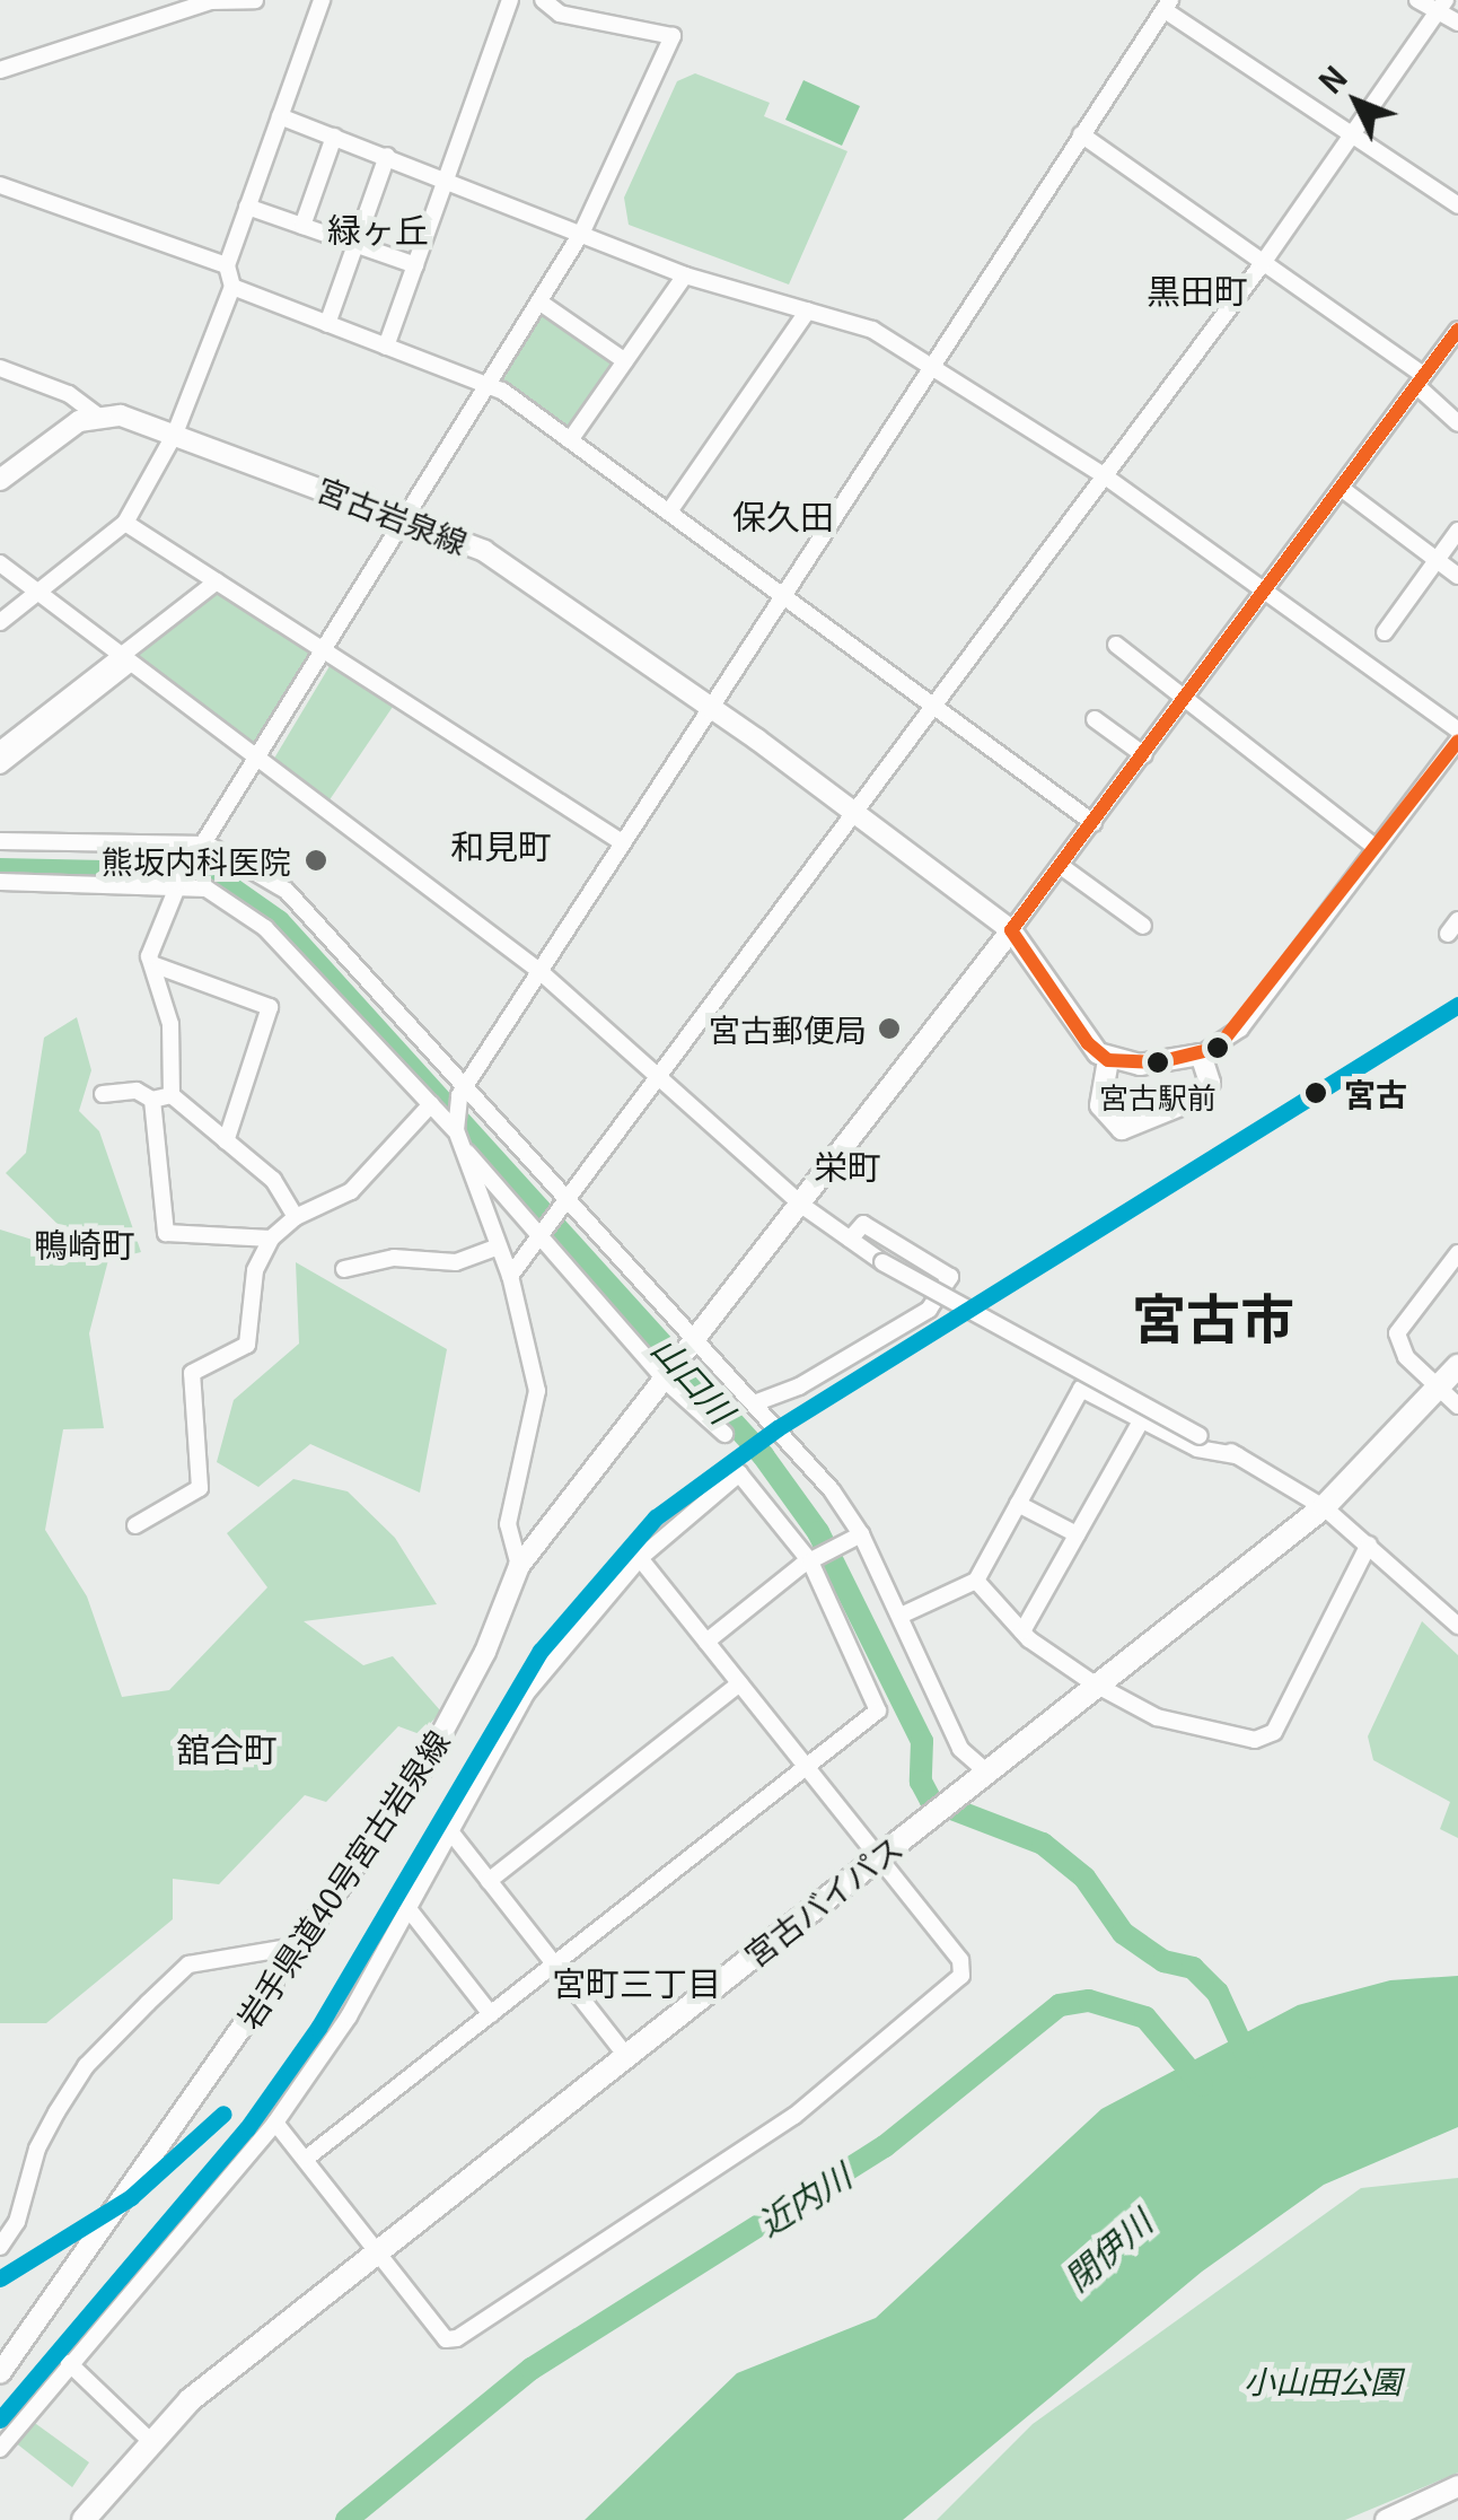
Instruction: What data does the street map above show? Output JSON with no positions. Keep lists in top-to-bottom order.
{
  "streets": {
    "highway": ["宮古バイパス"],
    "main road": ["宮古岩泉線", "岩手県道40号宮古岩泉線"]
  },
  "districts": [
    "緑ヶ丘",
    "黒田町",
    "保久田",
    "和見町",
    "栄町",
    "鴨崎町",
    "宮古市",
    "舘合町",
    "宮町三丁目"
  ],
  "water": ["山口川", "近内川", "閉伊川"],
  "parks": ["小山田公園"],
  "places": [
    "熊坂内科医院",
    "宮古郵便局",
    "宮古駅前",
    "宮古"
  ],
  "north": "top left"
}
